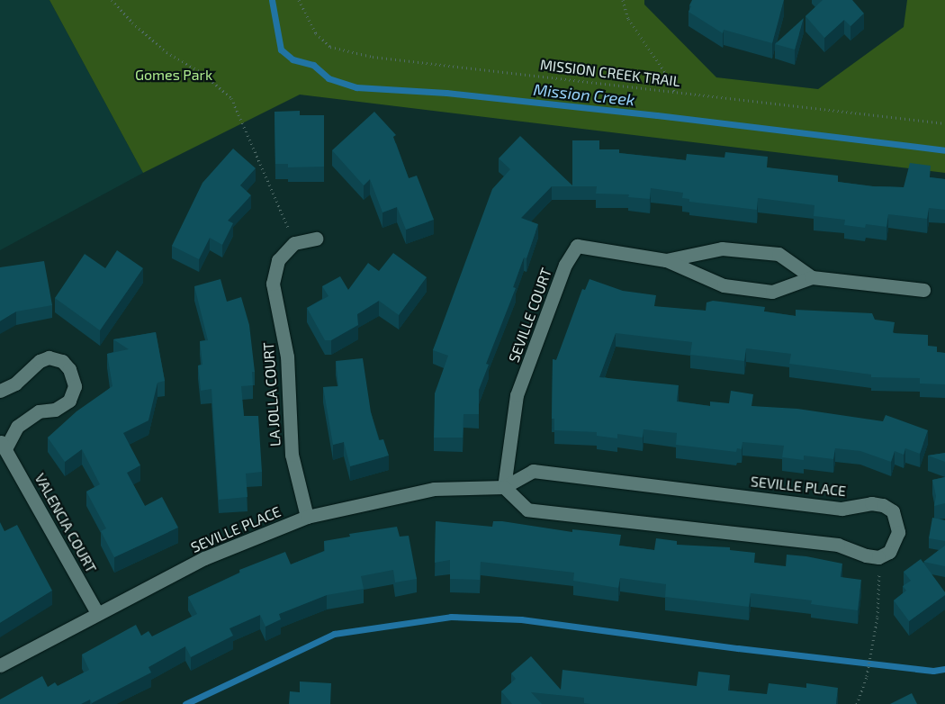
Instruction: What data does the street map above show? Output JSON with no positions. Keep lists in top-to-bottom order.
{
  "streets": {
    "street": [
      "SEVILLE COURT",
      "LA JOLLA COURT",
      "SEVILLE PLACE",
      "VALENCIA COURT"
    ],
    "path": ["MISSION CREEK TRAIL"]
  },
  "crossings": [
    ["SEVILLE COURT", "SEVILLE PLACE"],
    ["LA JOLLA COURT", "SEVILLE PLACE"],
    ["SEVILLE PLACE", "VALENCIA COURT"]
  ],
  "water": ["Mission Creek"],
  "parks": ["Gomes Park"]
}
